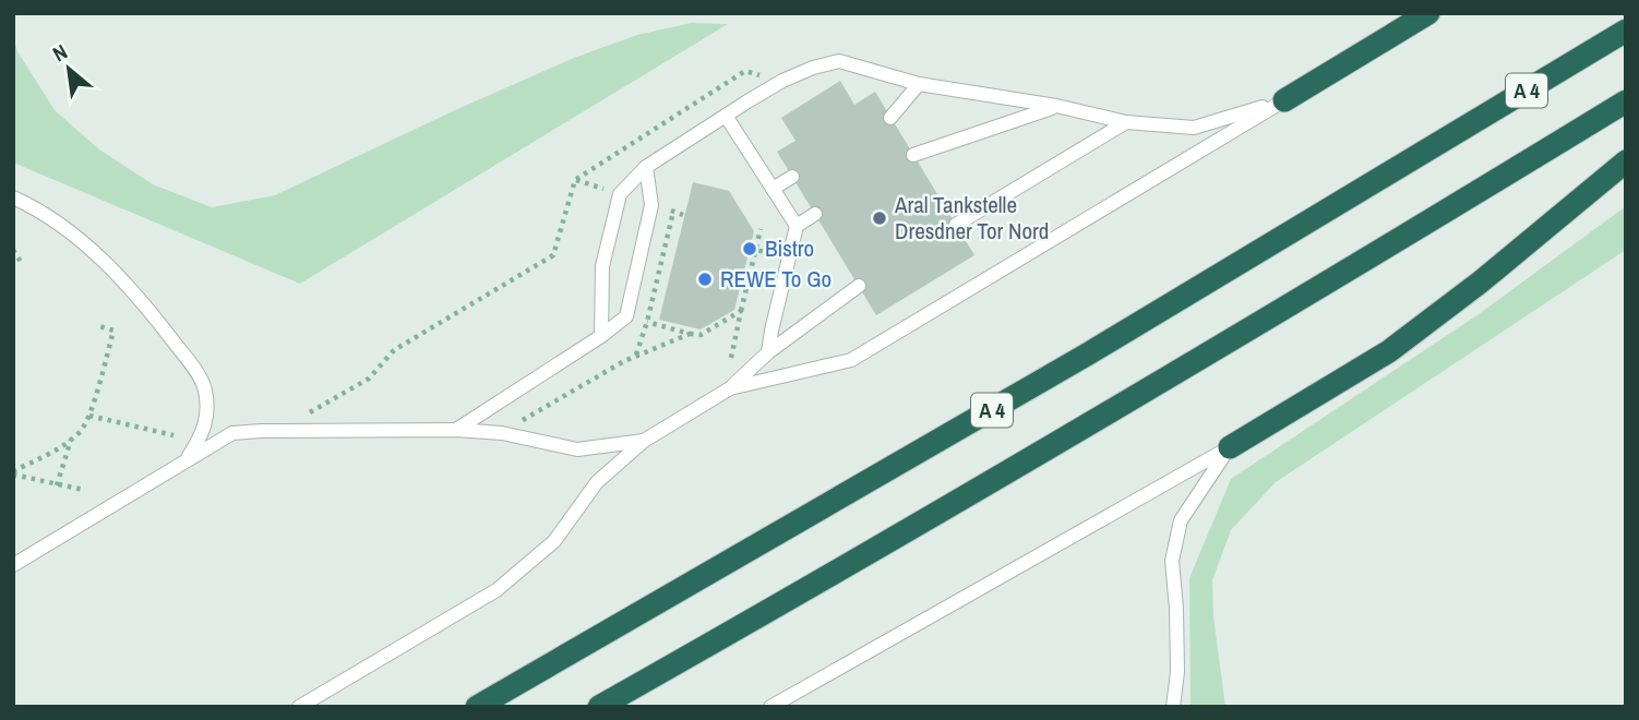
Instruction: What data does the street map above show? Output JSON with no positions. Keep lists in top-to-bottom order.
{
  "streets": {
    "highway": ["A 4"]
  },
  "places": ["Aral Tankstelle Dresdner Tor Nord", "Bistro", "REWE To Go"],
  "north": "top left"
}
